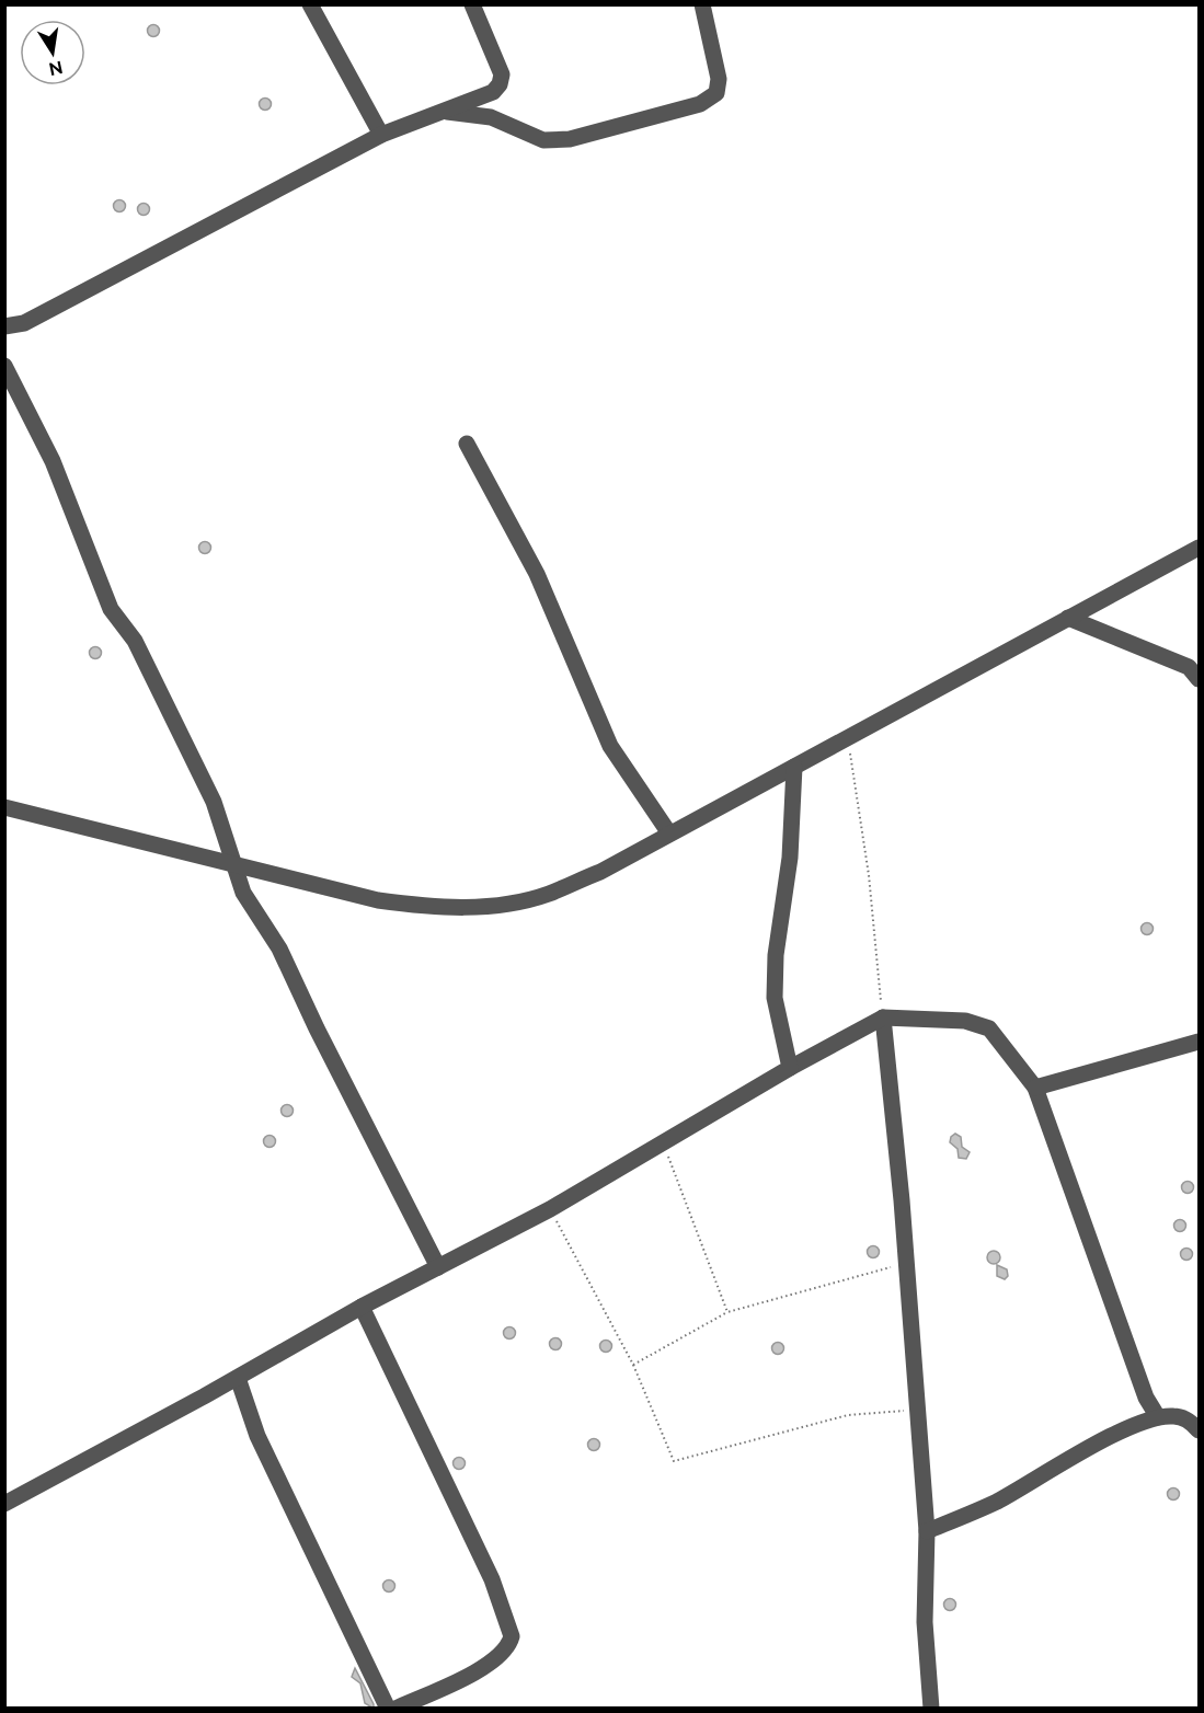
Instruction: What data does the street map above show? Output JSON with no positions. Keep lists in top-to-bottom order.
{
  "north": "bottom"
}
